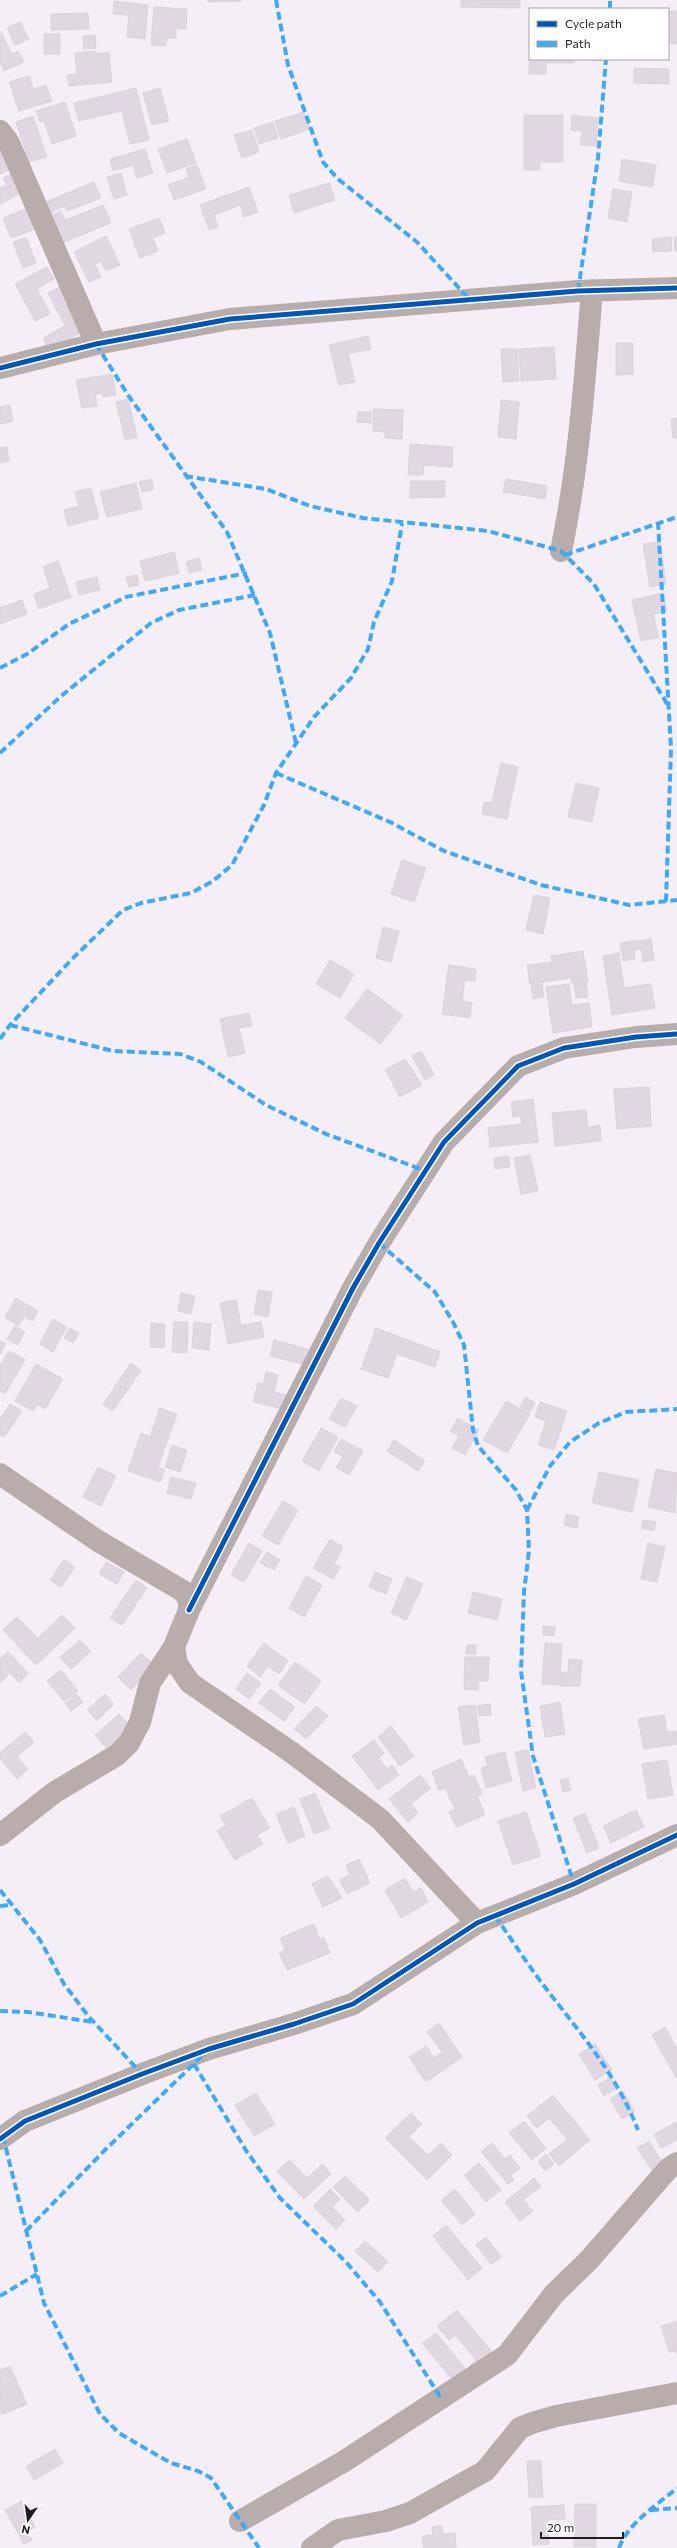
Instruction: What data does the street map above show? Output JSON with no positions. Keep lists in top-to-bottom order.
{
  "legend": ["Cycle path", "Path"],
  "scale_bar": "20 m",
  "north": "bottom"
}
